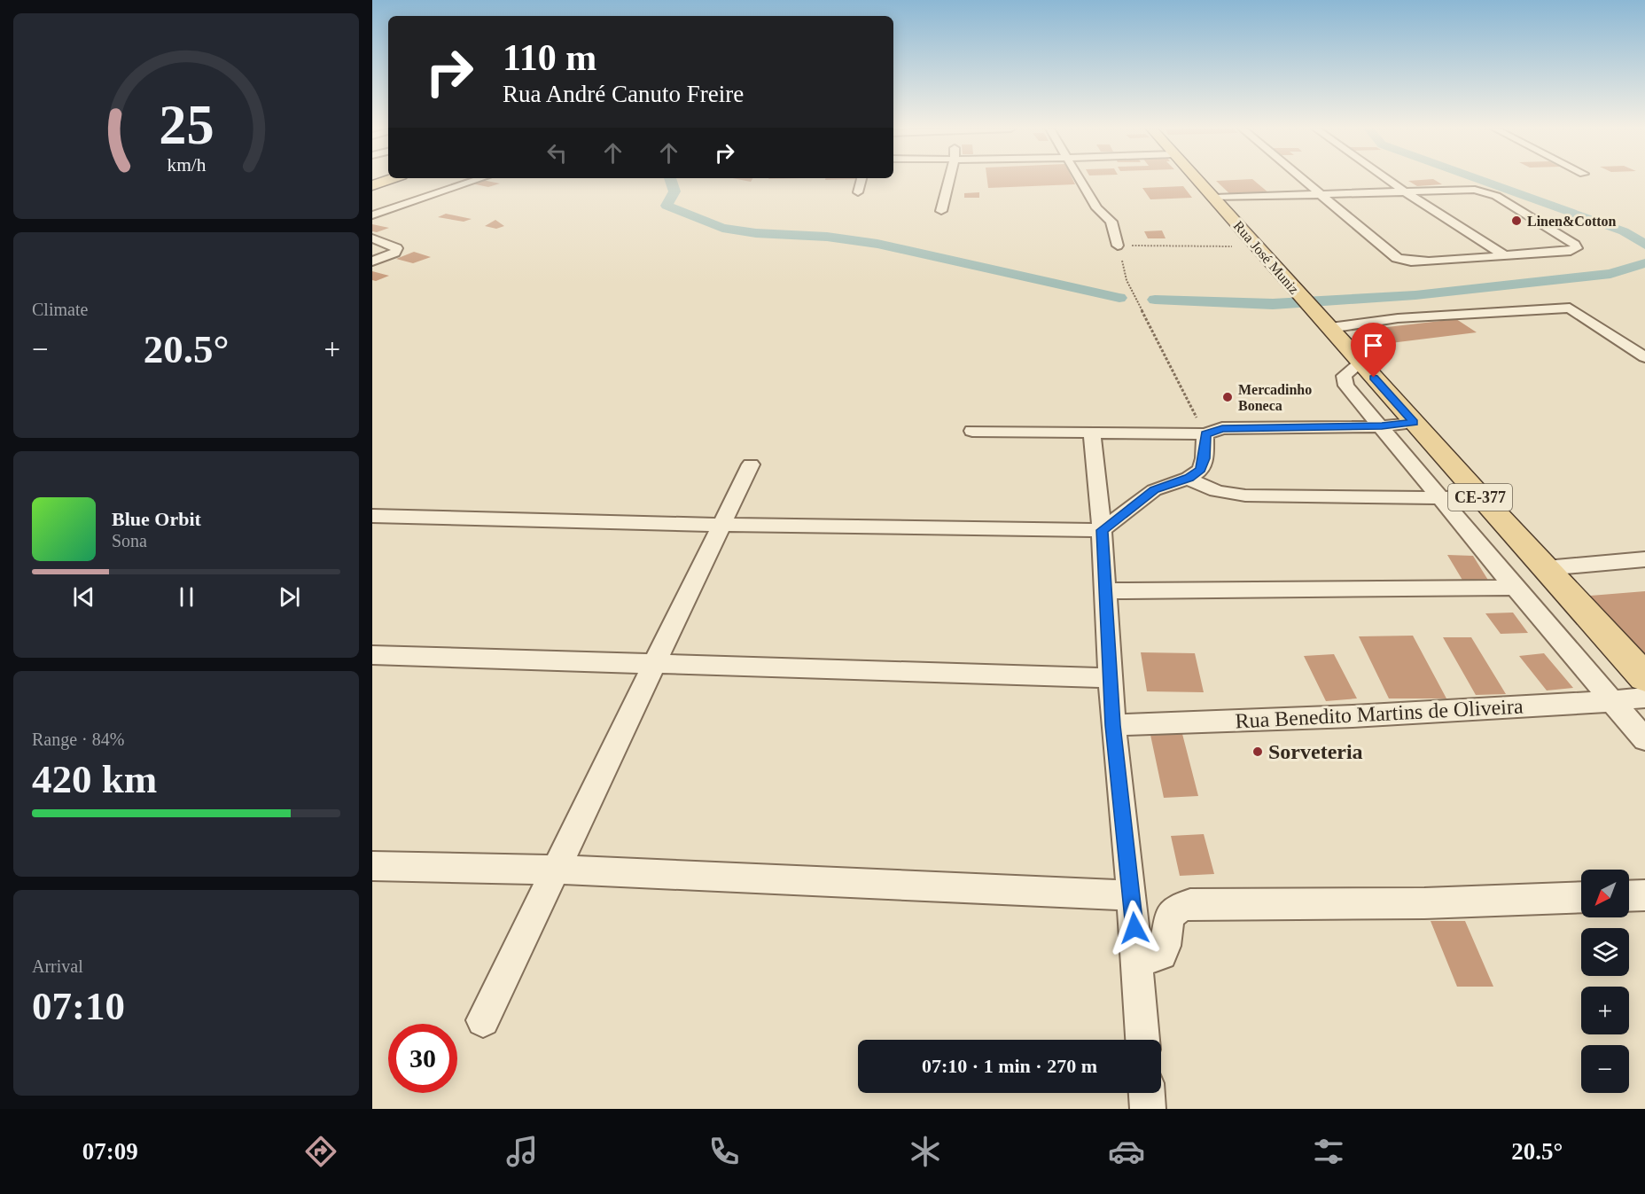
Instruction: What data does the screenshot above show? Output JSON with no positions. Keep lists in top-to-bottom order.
{
  "streets": {
    "main road": ["Rua José Muniz", "CE-377"],
    "street": ["Rua Benedito Martins de Oliveira"]
  },
  "crossings": [
    ["Rua José Muniz", "CE-377"]
  ],
  "places": ["Linen&Cotton", "Mercadinho Boneca", "Sorveteria"],
  "north": "bottom left",
  "page": {
    "turn": ["110 m", "Rua André Canuto Freire"],
    "tile": [
      "Climate",
      ["Range · 84%", "420 km"],
      ["Arrival", "07:10"]
    ],
    "heat": ["−", "20.5°", "+"],
    "song": ["Blue Orbit", "Sona"],
    "map_buttons": ["+", "−"],
    "limit": "30",
    "trip": "07:10 · 1 min · 270 m",
    "tabs": ["07:09", "20.5°"],
    "gauge": ["25", "km/h"]
  }
}
